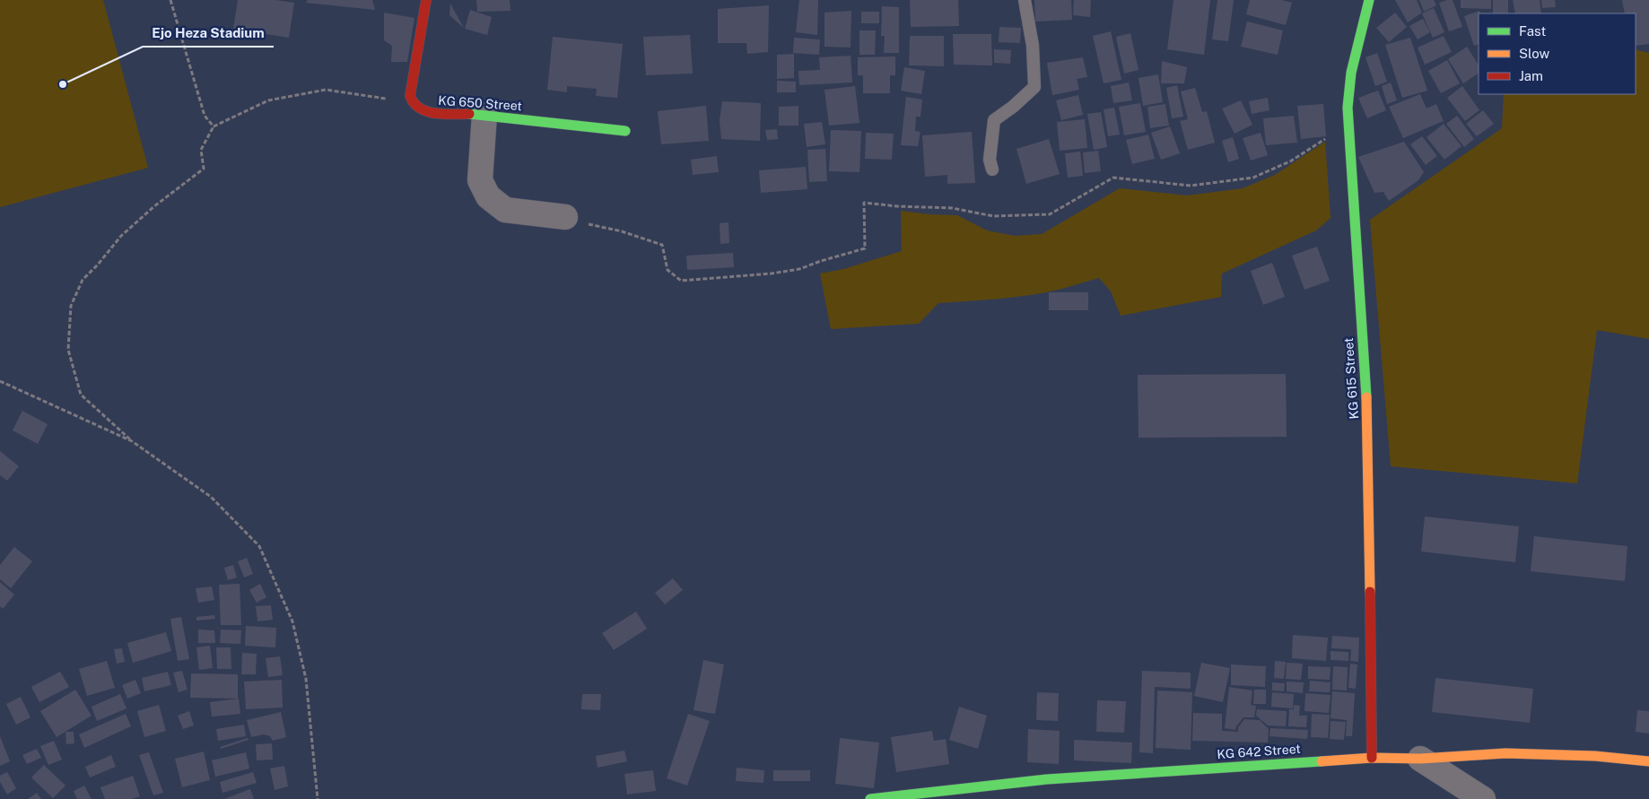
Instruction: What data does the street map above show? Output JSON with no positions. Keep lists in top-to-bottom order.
{
  "streets": {
    "street": ["KG 650 Street", "KG 615 Street", "KG 642 Street"]
  },
  "crossings": [
    ["KG 615 Street", "KG 642 Street"]
  ],
  "places": ["Ejo Heza Stadium"],
  "legend": ["Fast", "Slow", "Jam"]
}
